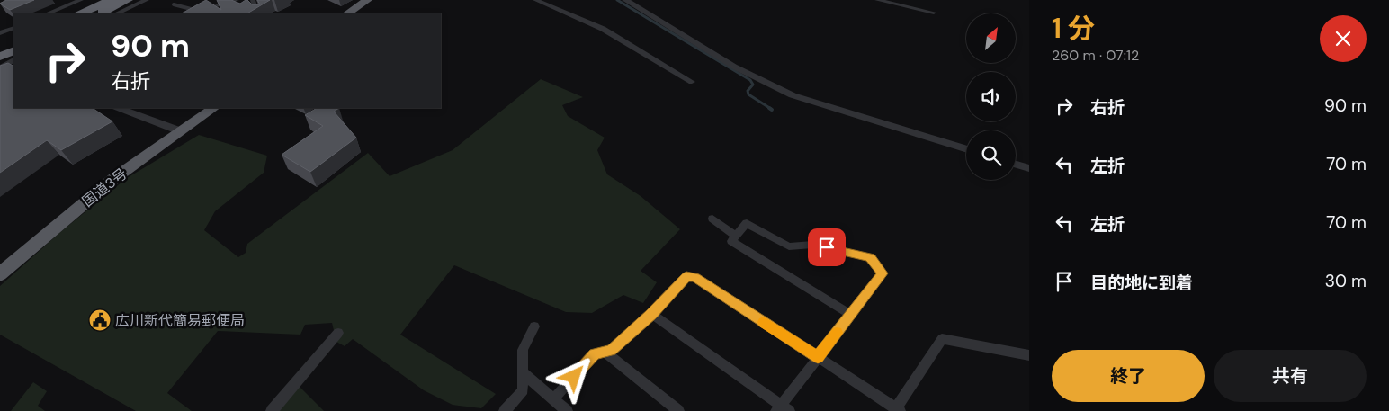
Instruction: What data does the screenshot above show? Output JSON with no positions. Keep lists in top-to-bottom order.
{
  "streets": {
    "highway": ["国道3号"]
  },
  "places": {
    "public building": ["広川新代簡易郵便局"]
  },
  "north": "top right",
  "page": {
    "heading": ["1 分", "260 m · 07:12"],
    "turn": ["90 m", "右折"],
    "list": [
      {
        "name": "右折",
        "value": "90 m"
      },
      {
        "name": "左折",
        "value": "70 m"
      },
      {
        "name": "左折",
        "value": "70 m"
      },
      {
        "name": "目的地に到着",
        "value": "30 m"
      }
    ],
    "buttons": ["終了", "共有"]
  }
}
